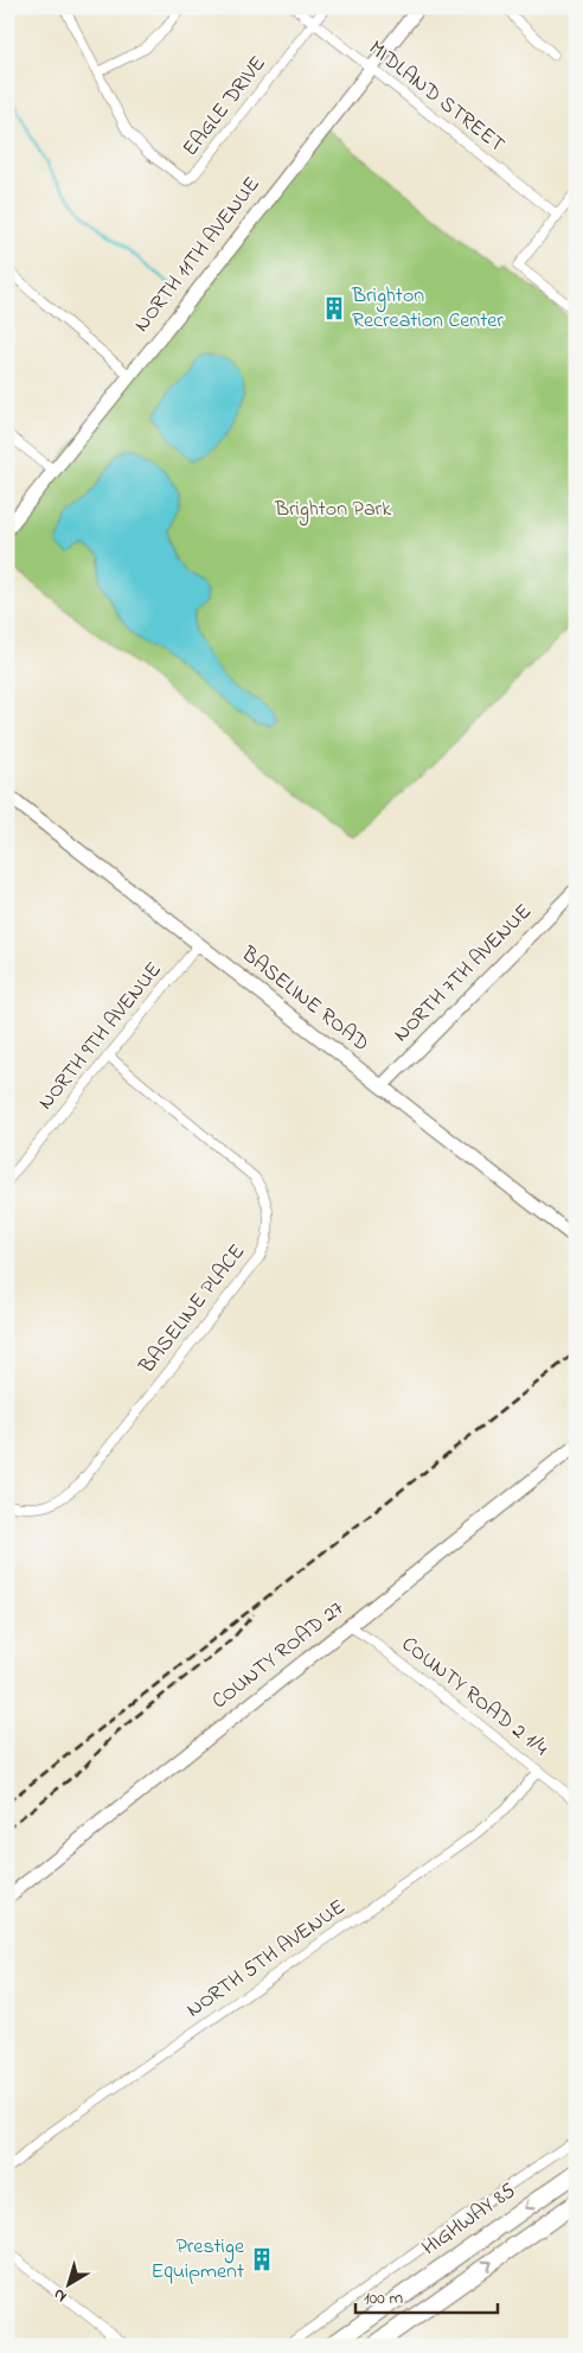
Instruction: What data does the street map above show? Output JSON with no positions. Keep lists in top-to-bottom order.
{
  "streets": {
    "highway": ["HIGHWAY 85"],
    "street": [
      "MIDLAND STREET",
      "EAGLE DRIVE",
      "NORTH 11TH AVENUE",
      "NORTH 7TH AVENUE",
      "BASELINE ROAD",
      "NORTH 9TH AVENUE",
      "BASELINE PLACE",
      "COUNTY ROAD 27",
      "COUNTY ROAD 2 1/4",
      "NORTH 5TH AVENUE"
    ]
  },
  "crossings": [
    ["MIDLAND STREET", "EAGLE DRIVE"],
    ["MIDLAND STREET", "NORTH 11TH AVENUE"],
    ["NORTH 7TH AVENUE", "BASELINE ROAD"],
    ["BASELINE ROAD", "NORTH 9TH AVENUE"],
    ["NORTH 9TH AVENUE", "BASELINE PLACE"],
    ["COUNTY ROAD 27", "COUNTY ROAD 2 1/4"],
    ["COUNTY ROAD 2 1/4", "NORTH 5TH AVENUE"]
  ],
  "parks": ["Brighton Park"],
  "places": {
    "building": ["Brighton Recreation Center", "Prestige Equipment"]
  },
  "scale_bar": "100 m",
  "north": "bottom left"
}
